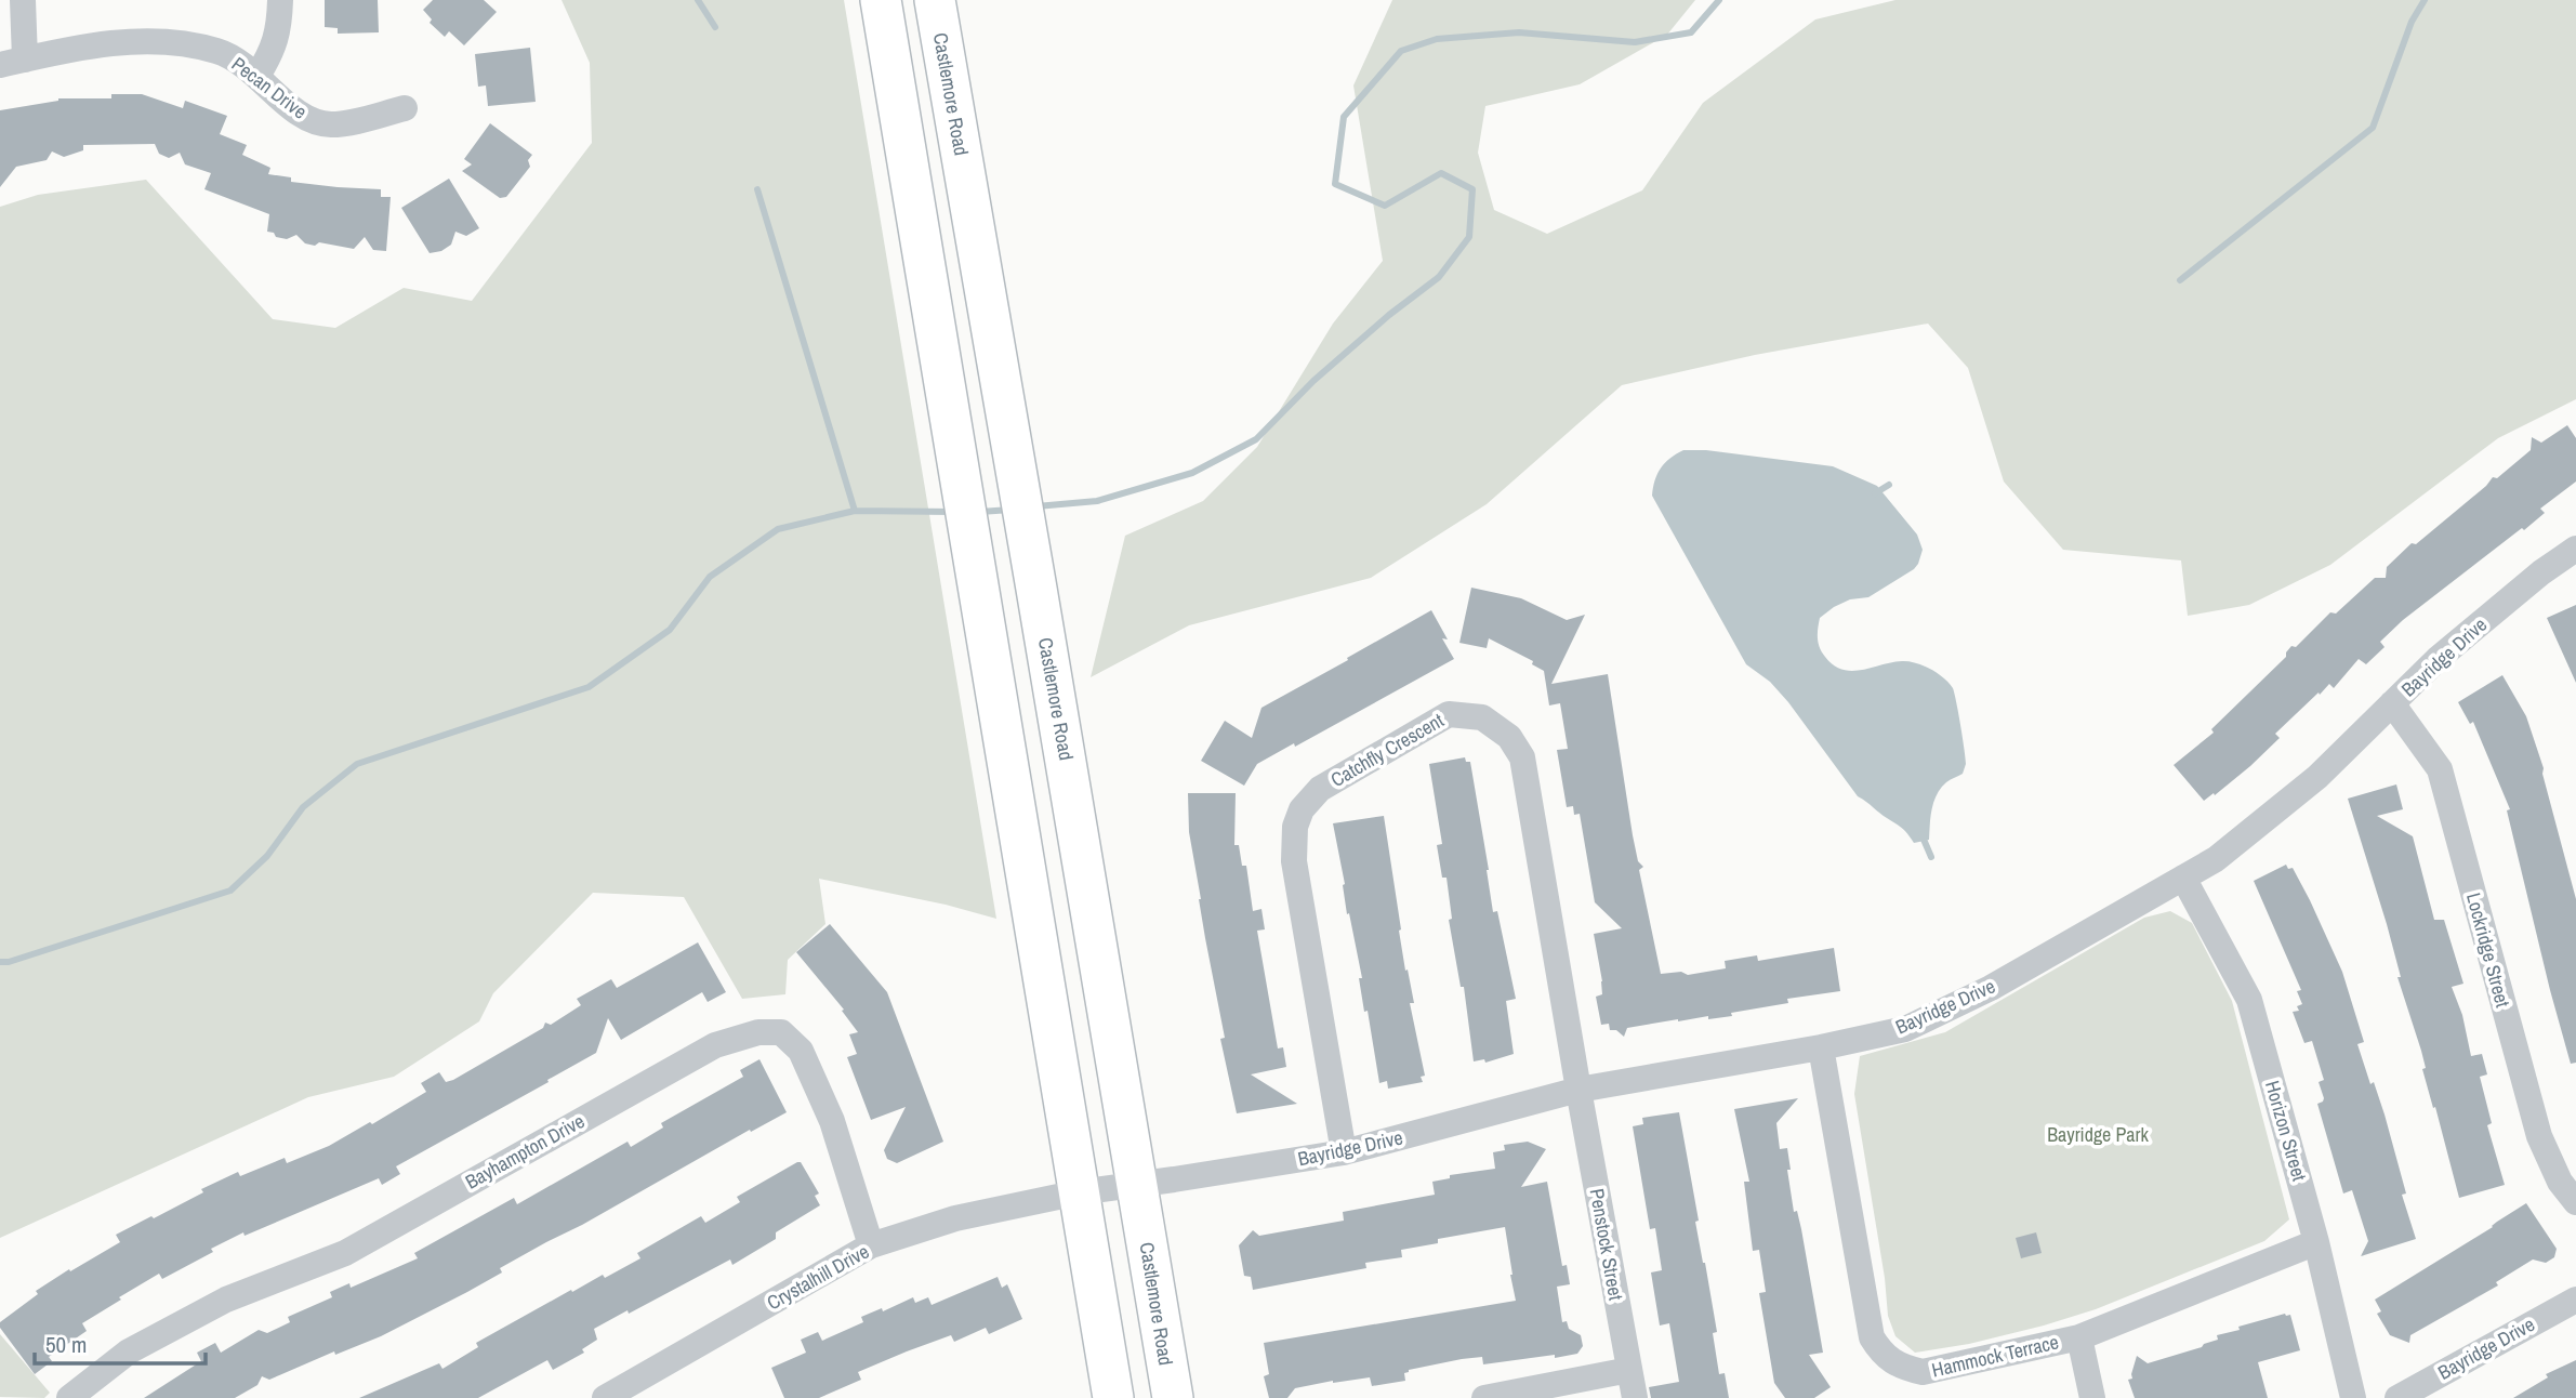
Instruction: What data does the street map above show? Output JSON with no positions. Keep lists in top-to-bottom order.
{
  "streets": {
    "main road": ["Castlemore Road"],
    "street": [
      "Pecan Drive",
      "Bayridge Drive",
      "Catchfly Crescent",
      "Lockridge Street",
      "Horizon Street",
      "Bayhampton Drive",
      "Penstock Street",
      "Crystalhill Drive",
      "Hammock Terrace"
    ]
  },
  "crossings": [
    ["Castlemore Road", "Bayridge Drive"],
    ["Castlemore Road", "Crystalhill Drive"],
    ["Bayridge Drive", "Catchfly Crescent"],
    ["Bayridge Drive", "Lockridge Street"],
    ["Bayridge Drive", "Horizon Street"],
    ["Bayridge Drive", "Penstock Street"],
    ["Bayridge Drive", "Crystalhill Drive"],
    ["Bayridge Drive", "Hammock Terrace"],
    ["Catchfly Crescent", "Penstock Street"],
    ["Horizon Street", "Hammock Terrace"],
    ["Bayhampton Drive", "Crystalhill Drive"]
  ],
  "parks": ["Bayridge Park"],
  "scale_bar": "50 m"
}
